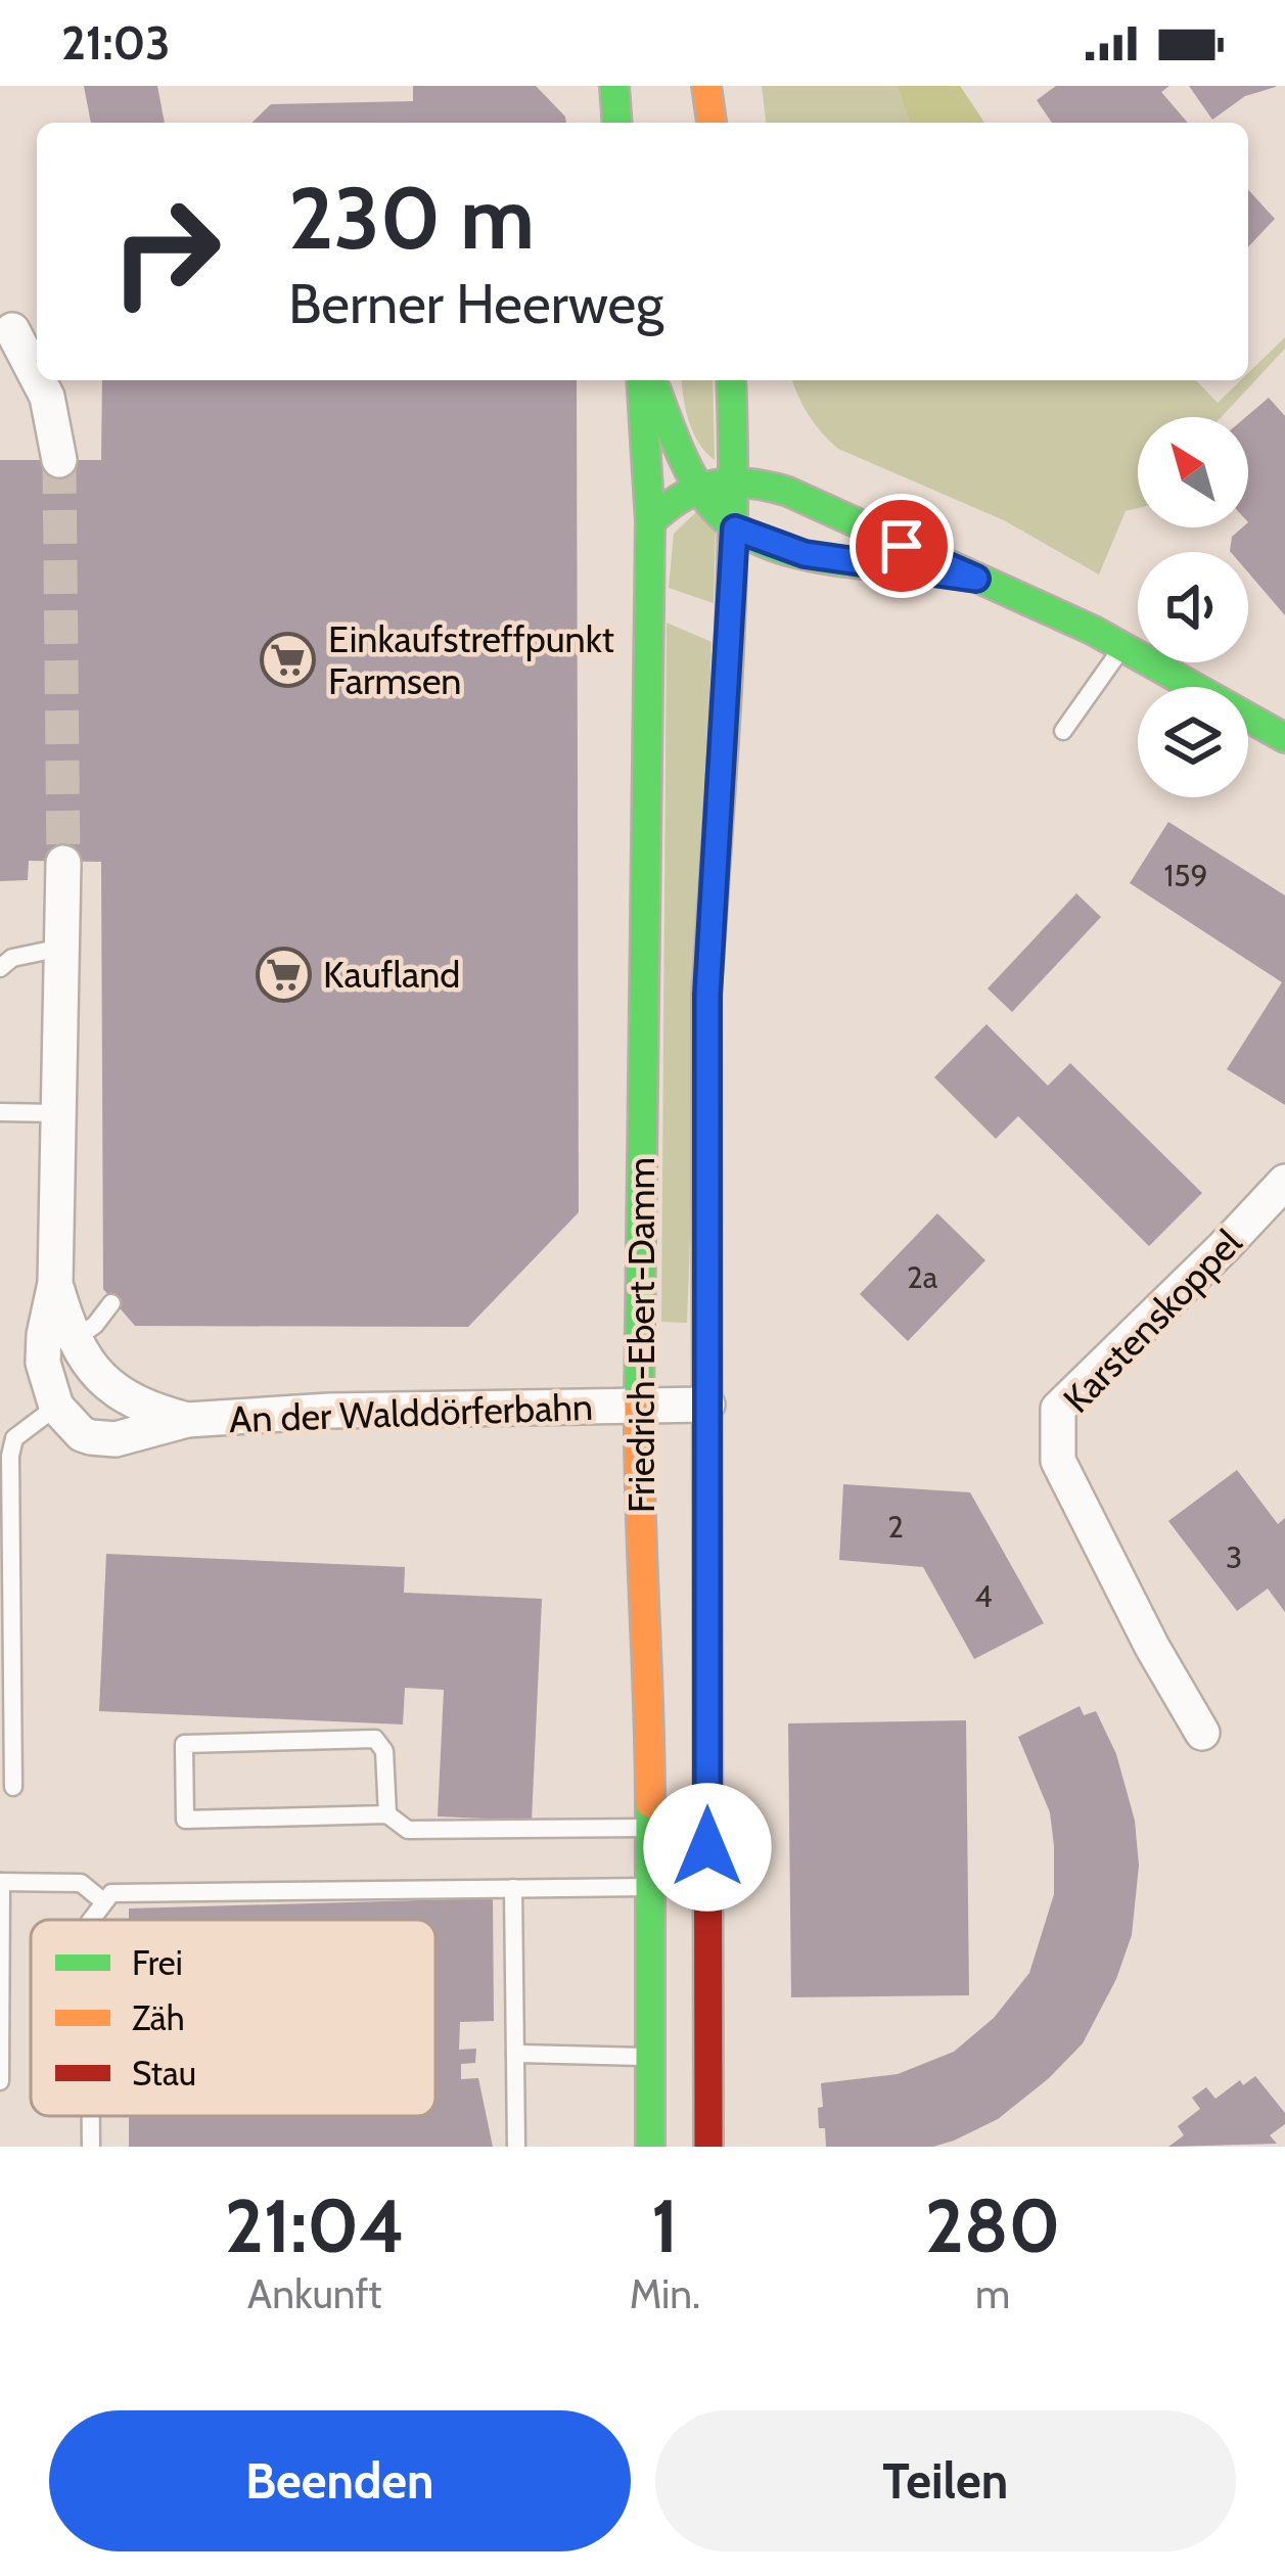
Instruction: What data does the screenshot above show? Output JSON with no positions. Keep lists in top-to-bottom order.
{
  "streets": {
    "main road": ["Friedrich-Ebert-Damm"],
    "street": ["Karstenskoppel", "An der Walddörferbahn"]
  },
  "crossings": [
    ["Friedrich-Ebert-Damm", "An der Walddörferbahn"]
  ],
  "places": {
    "supermarket": ["Einkaufstreffpunkt Farmsen", "Kaufland"]
  },
  "house_numbers": [
    "159",
    "2a",
    "2",
    "3",
    "4"
  ],
  "legend": ["Frei", "Zäh", "Stau"],
  "north": "top left",
  "page": {
    "status": "21:03",
    "turn": ["230 m", "Berner Heerweg"],
    "eta": [
      "21:04",
      "Ankunft",
      "1",
      "Min.",
      "280",
      "m"
    ],
    "buttons": ["Beenden", "Teilen"]
  }
}
